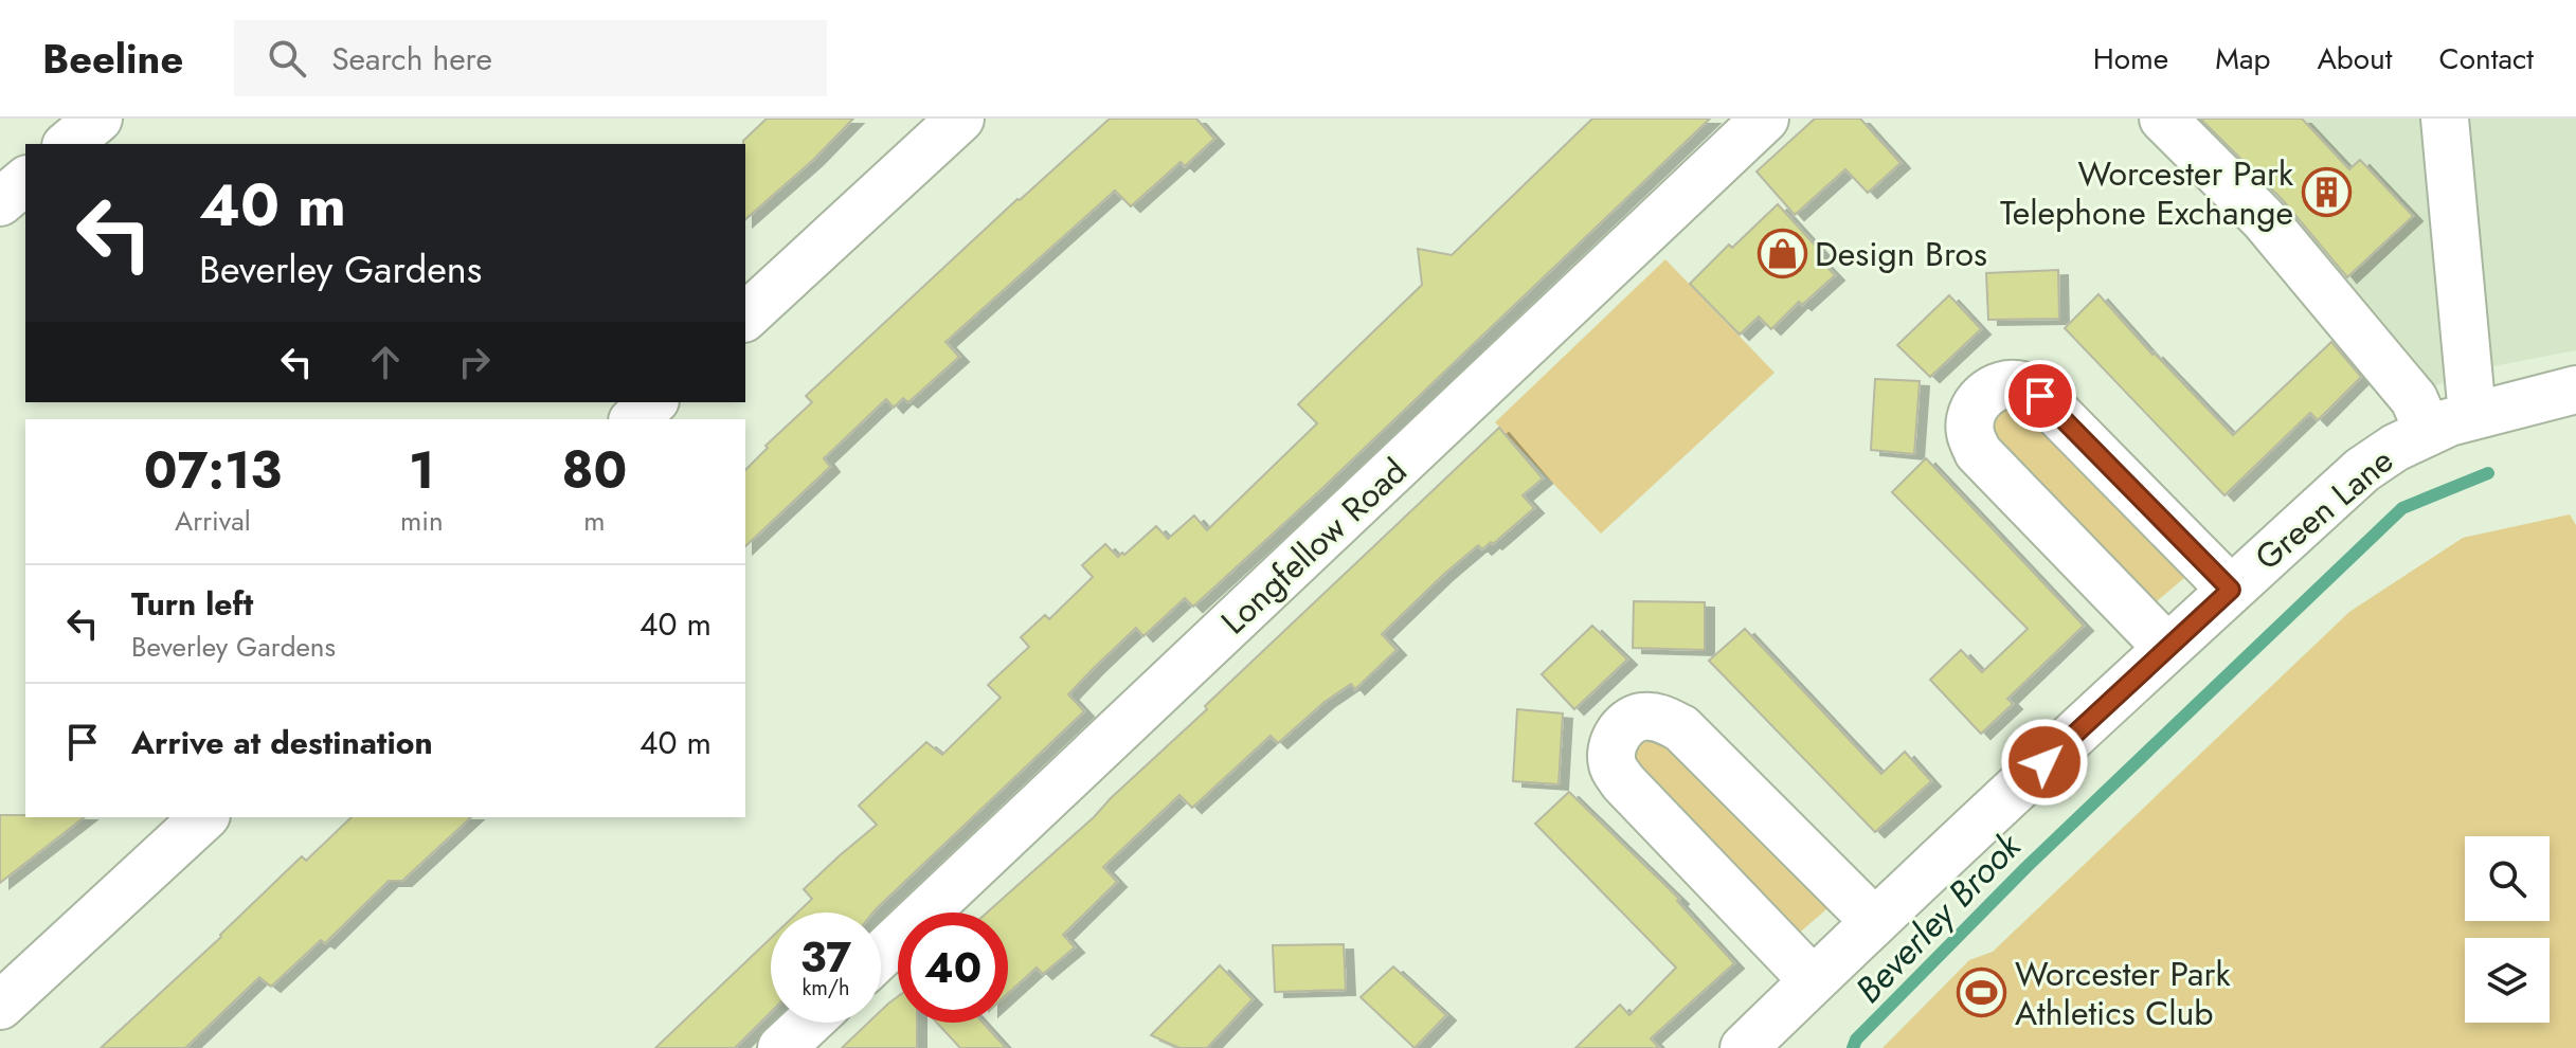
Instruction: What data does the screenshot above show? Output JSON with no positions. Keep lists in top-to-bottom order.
{
  "streets": {
    "street": ["Green Lane", "Longfellow Road"]
  },
  "water": ["Beverley Brook"],
  "places": {
    "building": ["Worcester Park Telephone Exchange"],
    "shop": ["Design Bros"],
    "sports": ["Worcester Park Athletics Club"]
  },
  "page": {
    "header": "Beeline",
    "search": "Search here",
    "nav": [
      "Home",
      "Map",
      "About",
      "Contact"
    ],
    "turn": ["40 m", "Beverley Gardens"],
    "eta": [
      "07:13",
      "Arrival",
      "1",
      "min",
      "80",
      "m"
    ],
    "list": [
      {
        "name": "Turn left",
        "note": "Beverley Gardens",
        "value": "40 m"
      },
      {
        "name": "Arrive at destination",
        "value": "40 m"
      }
    ],
    "speed": "37 km/h",
    "limit": "40"
  }
}
